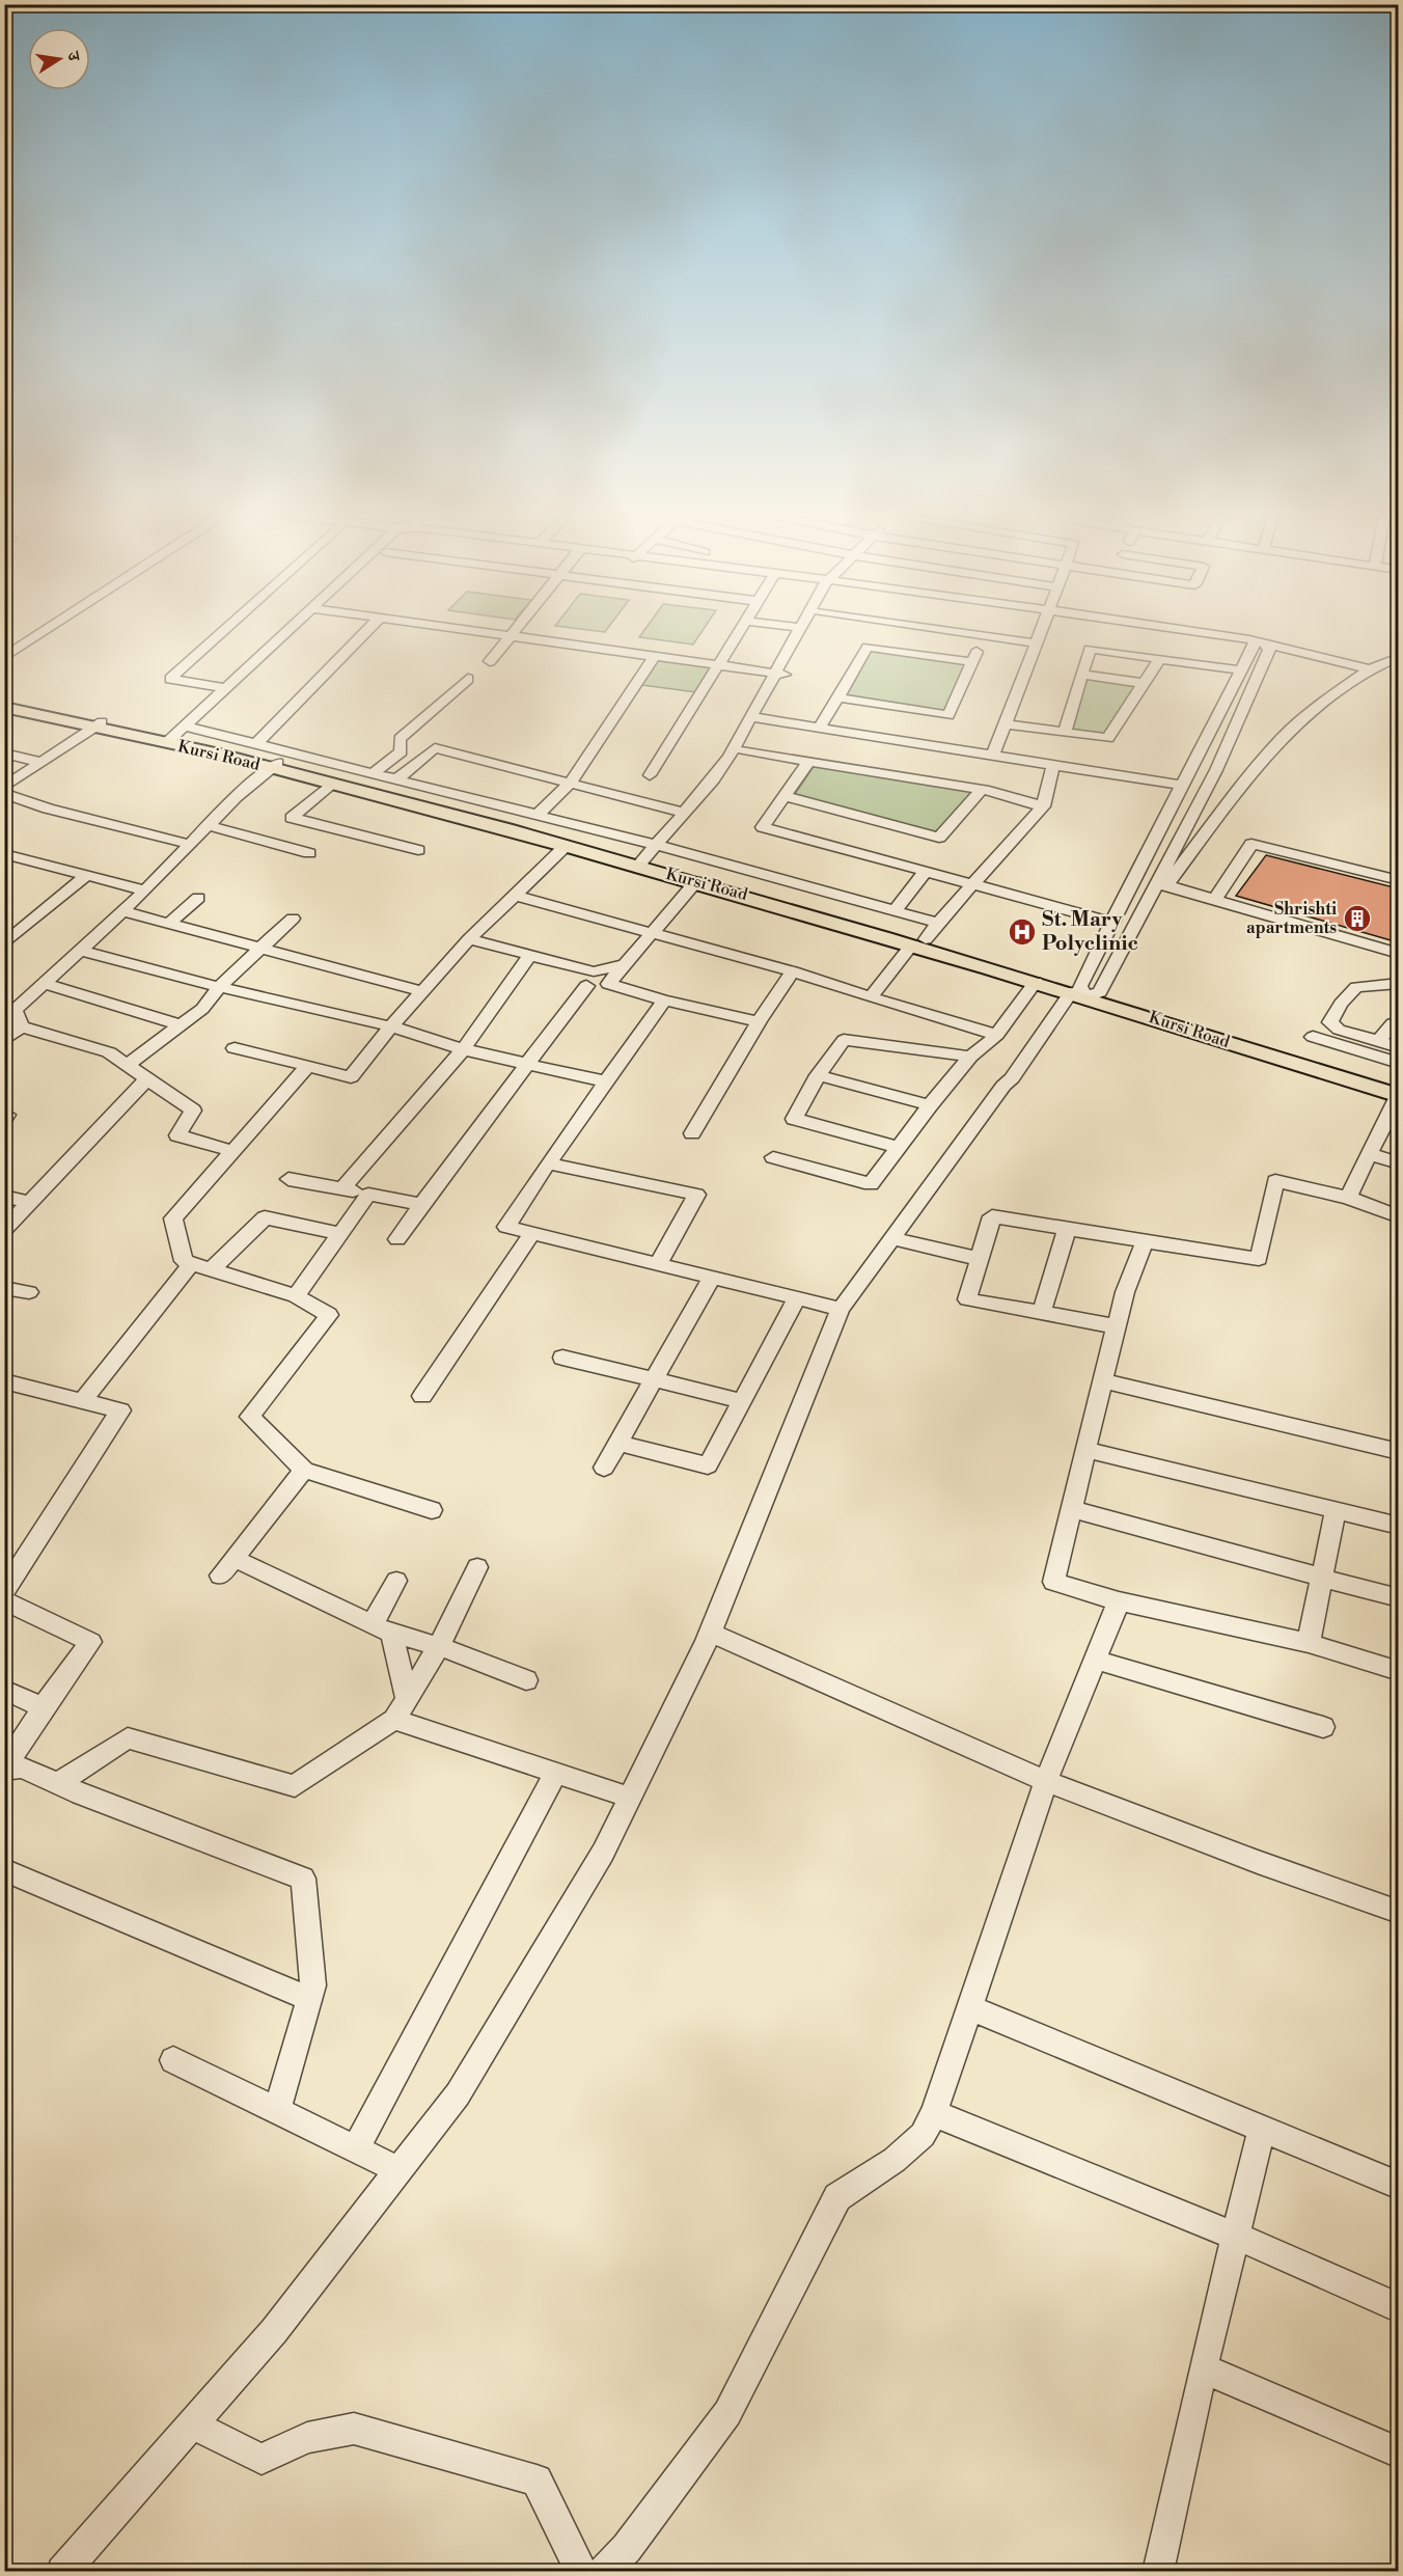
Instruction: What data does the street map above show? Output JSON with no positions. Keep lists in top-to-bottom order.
{
  "streets": {
    "main road": ["Kursi Road"]
  },
  "places": {
    "building": ["Shrishti apartments"],
    "hospital": ["St. Mary Polyclinic"]
  },
  "north": "right"
}
